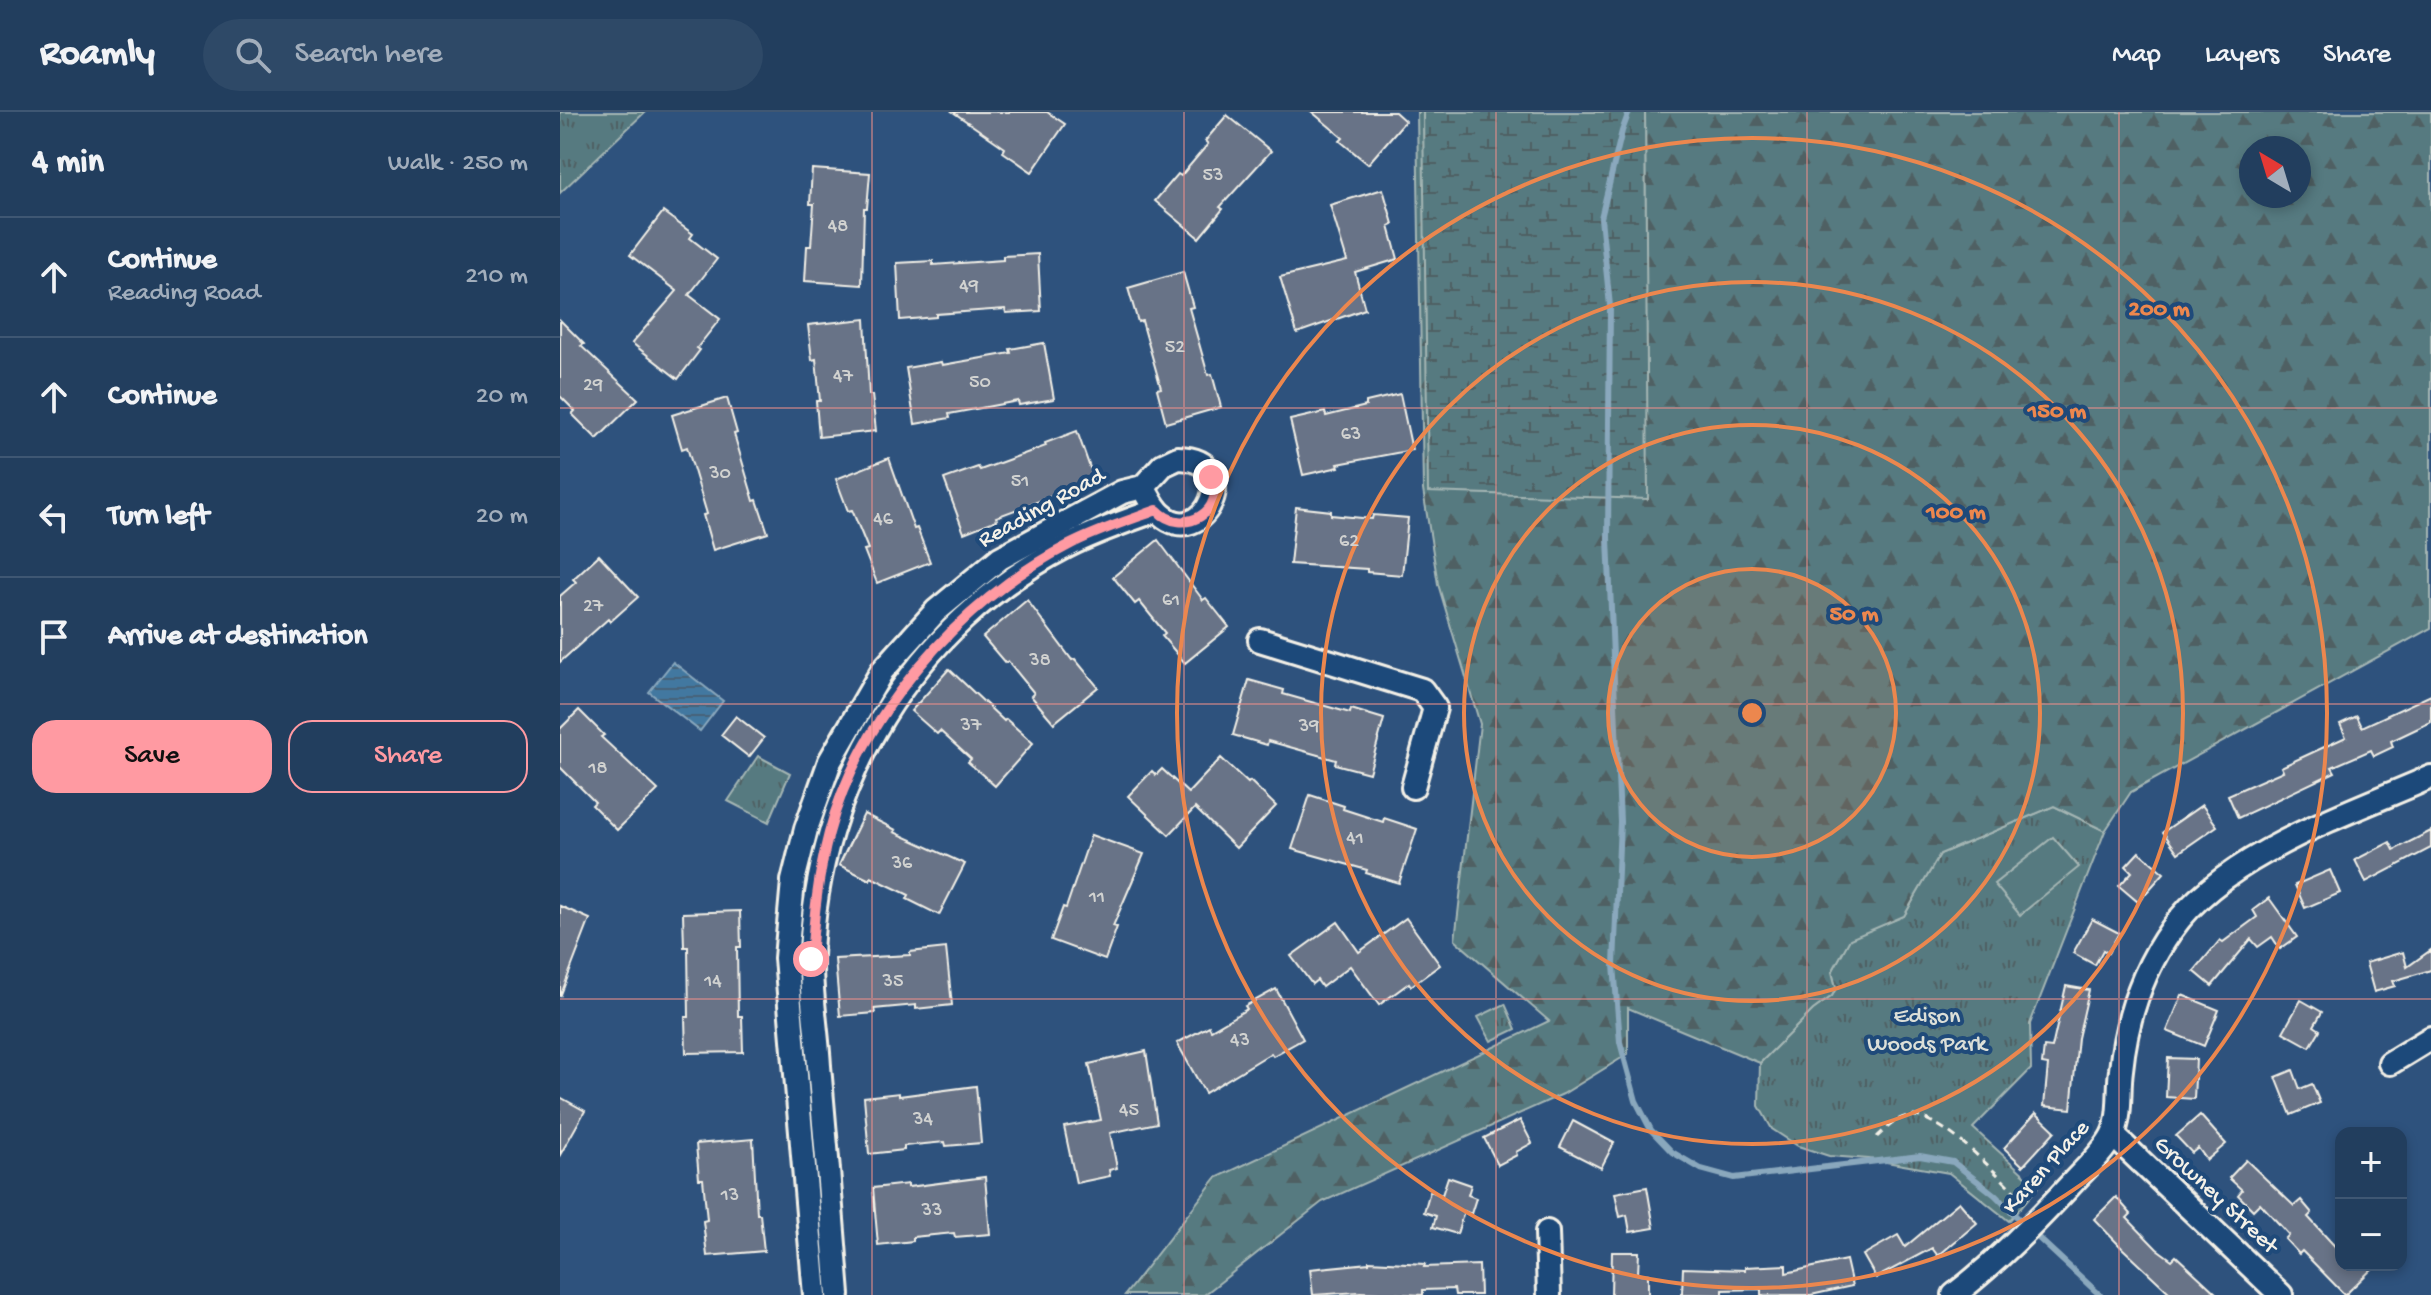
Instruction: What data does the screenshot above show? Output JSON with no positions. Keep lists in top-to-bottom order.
{
  "streets": {
    "street": ["Reading Road", "Karen Place", "Growney Street"]
  },
  "crossings": [
    ["Karen Place", "Growney Street"]
  ],
  "parks": ["Edison Woods Park"],
  "house_numbers": [
    "53",
    "48",
    "49",
    "52",
    "47",
    "50",
    "29",
    "63",
    "30",
    "51",
    "46",
    "62",
    "61",
    "27",
    "38",
    "37",
    "39",
    "18",
    "41",
    "36",
    "11",
    "14",
    "35",
    "43",
    "45",
    "34",
    "13",
    "33"
  ],
  "north": "top left",
  "page": {
    "header": "Roamly",
    "search": "Search here",
    "nav": ["Map", "Layers", "Share"],
    "heading": ["4 min", "Walk · 250 m"],
    "list": [
      ["Continue", "Reading Road", "210 m"],
      ["Continue", "20 m"],
      ["Turn left", "20 m"],
      "Arrive at destination"
    ],
    "buttons": ["Save", "Share"],
    "map_buttons": ["+", "−"]
  },
  "rings": [
    "200 m",
    "150 m",
    "100 m",
    "50 m"
  ]
}
